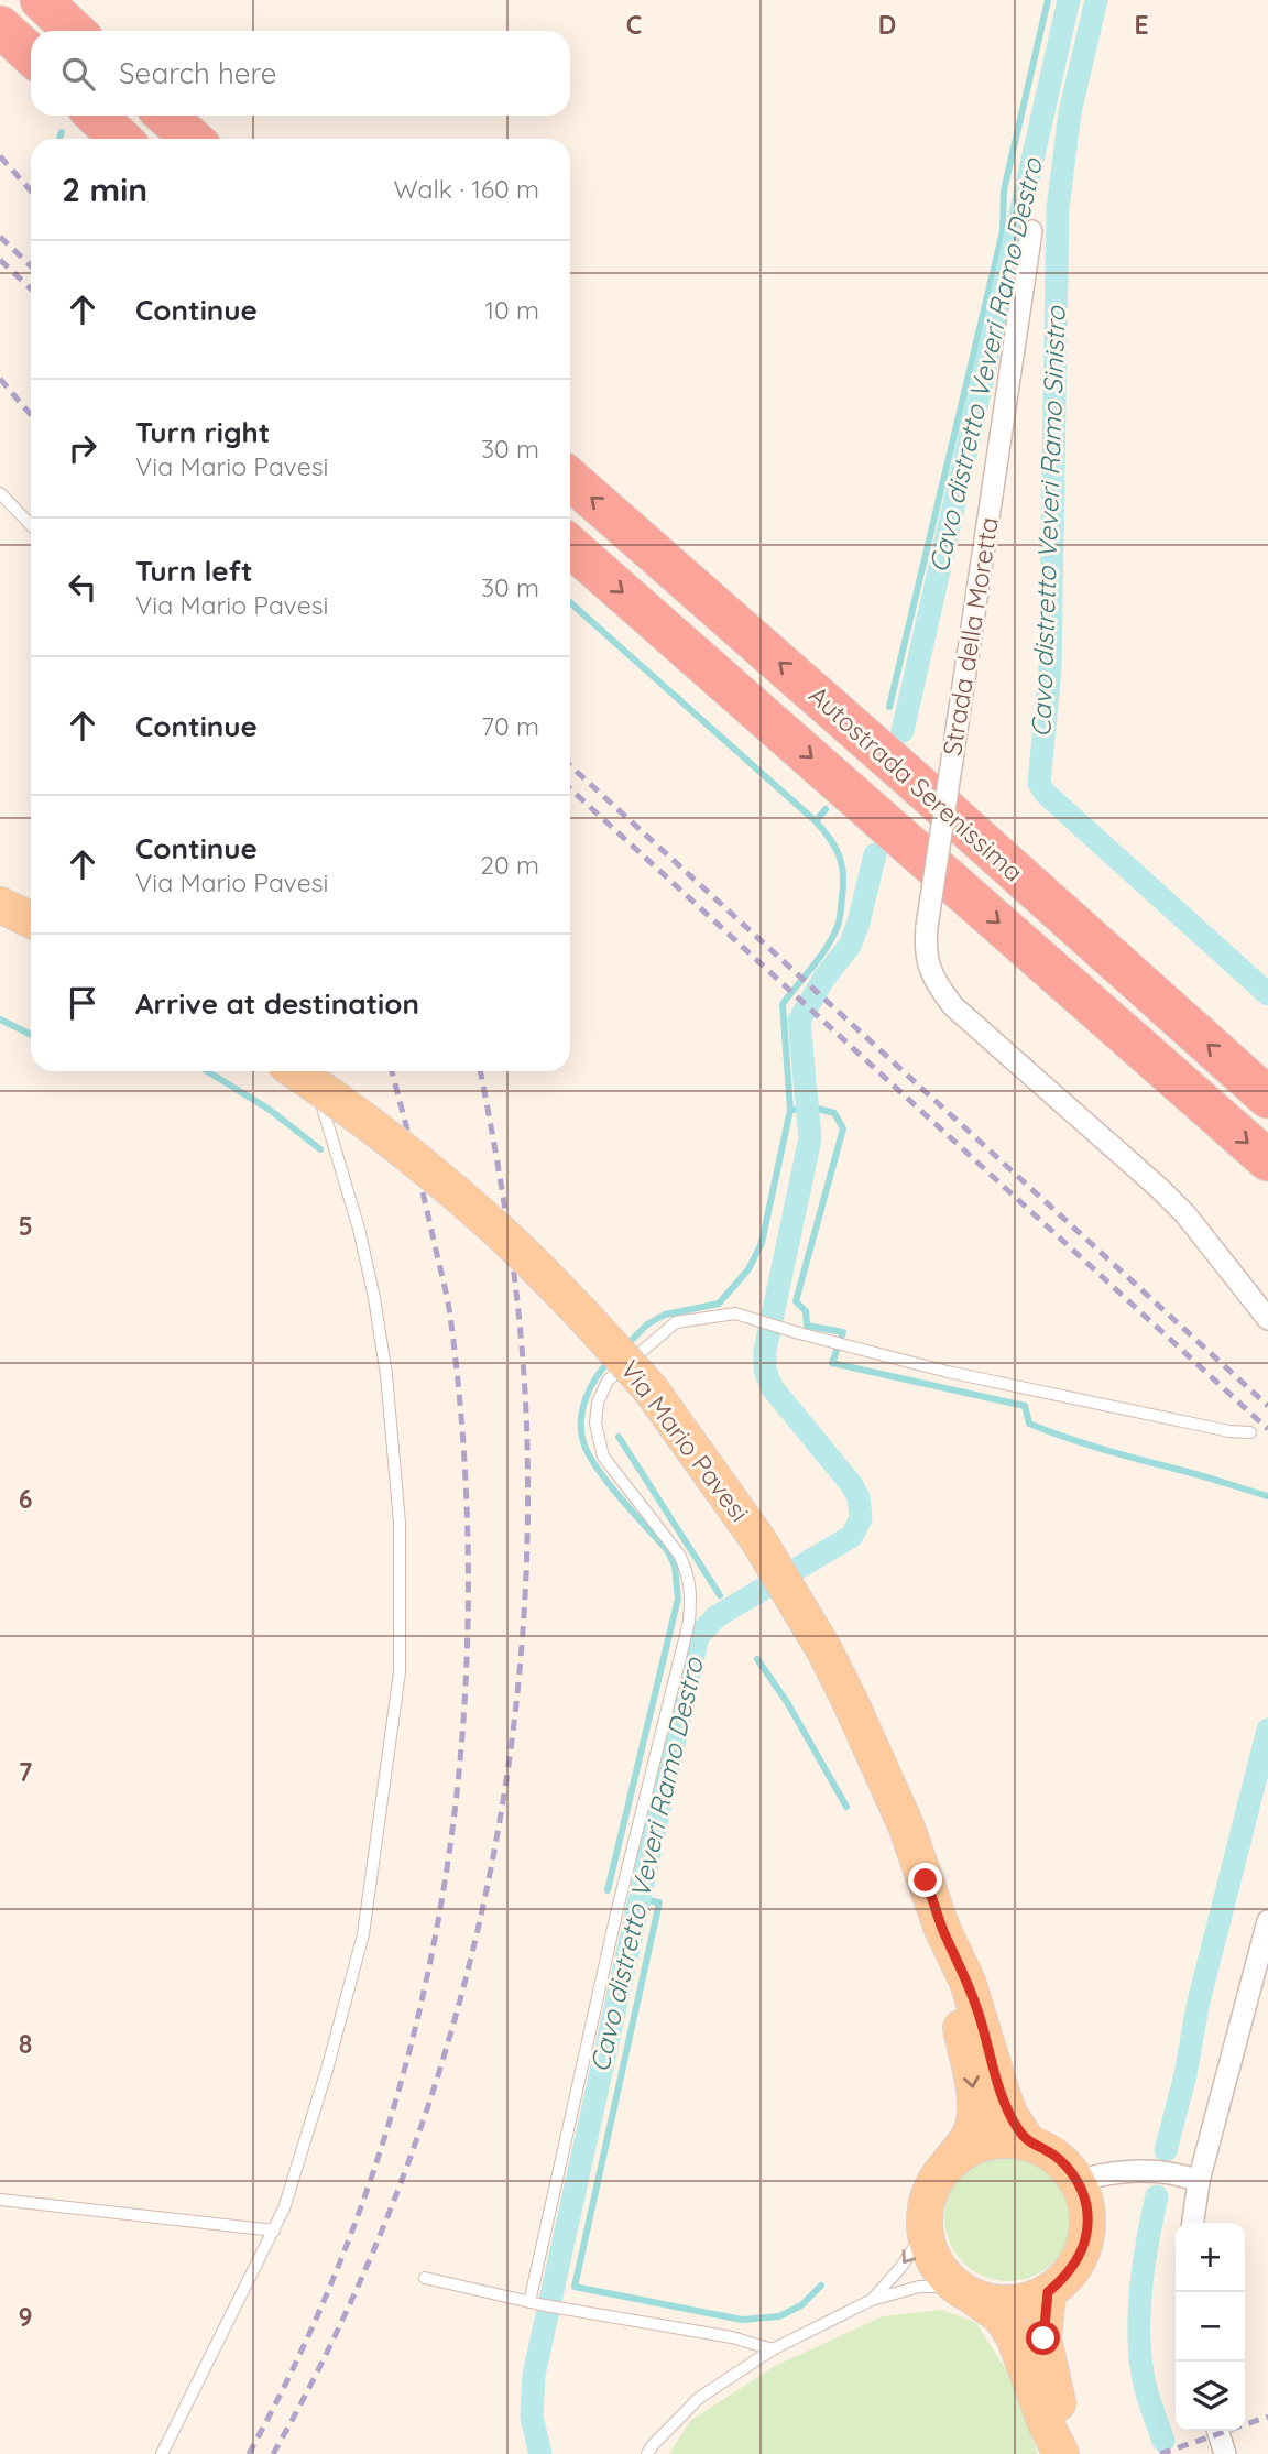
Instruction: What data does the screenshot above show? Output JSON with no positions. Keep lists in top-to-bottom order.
{
  "streets": {
    "highway": ["Autostrada Serenissima"],
    "main road": ["Via Mario Pavesi"],
    "street": ["Strada della Moretta"]
  },
  "water": ["Cavo distretto Veveri Ramo Destro", "Cavo distretto Veveri Ramo Sinistro"],
  "page": {
    "search": "Search here",
    "heading": ["2 min", "Walk · 160 m"],
    "list": [
      ["Continue", "10 m"],
      ["Turn right", "Via Mario Pavesi", "30 m"],
      ["Turn left", "Via Mario Pavesi", "30 m"],
      ["Continue", "70 m"],
      ["Continue", "Via Mario Pavesi", "20 m"],
      "Arrive at destination"
    ],
    "map_buttons": ["+", "−"]
  },
  "grid": {
    "columns": ["C", "D", "E"],
    "rows": [
      "5",
      "6",
      "7",
      "8",
      "9"
    ]
  }
}
